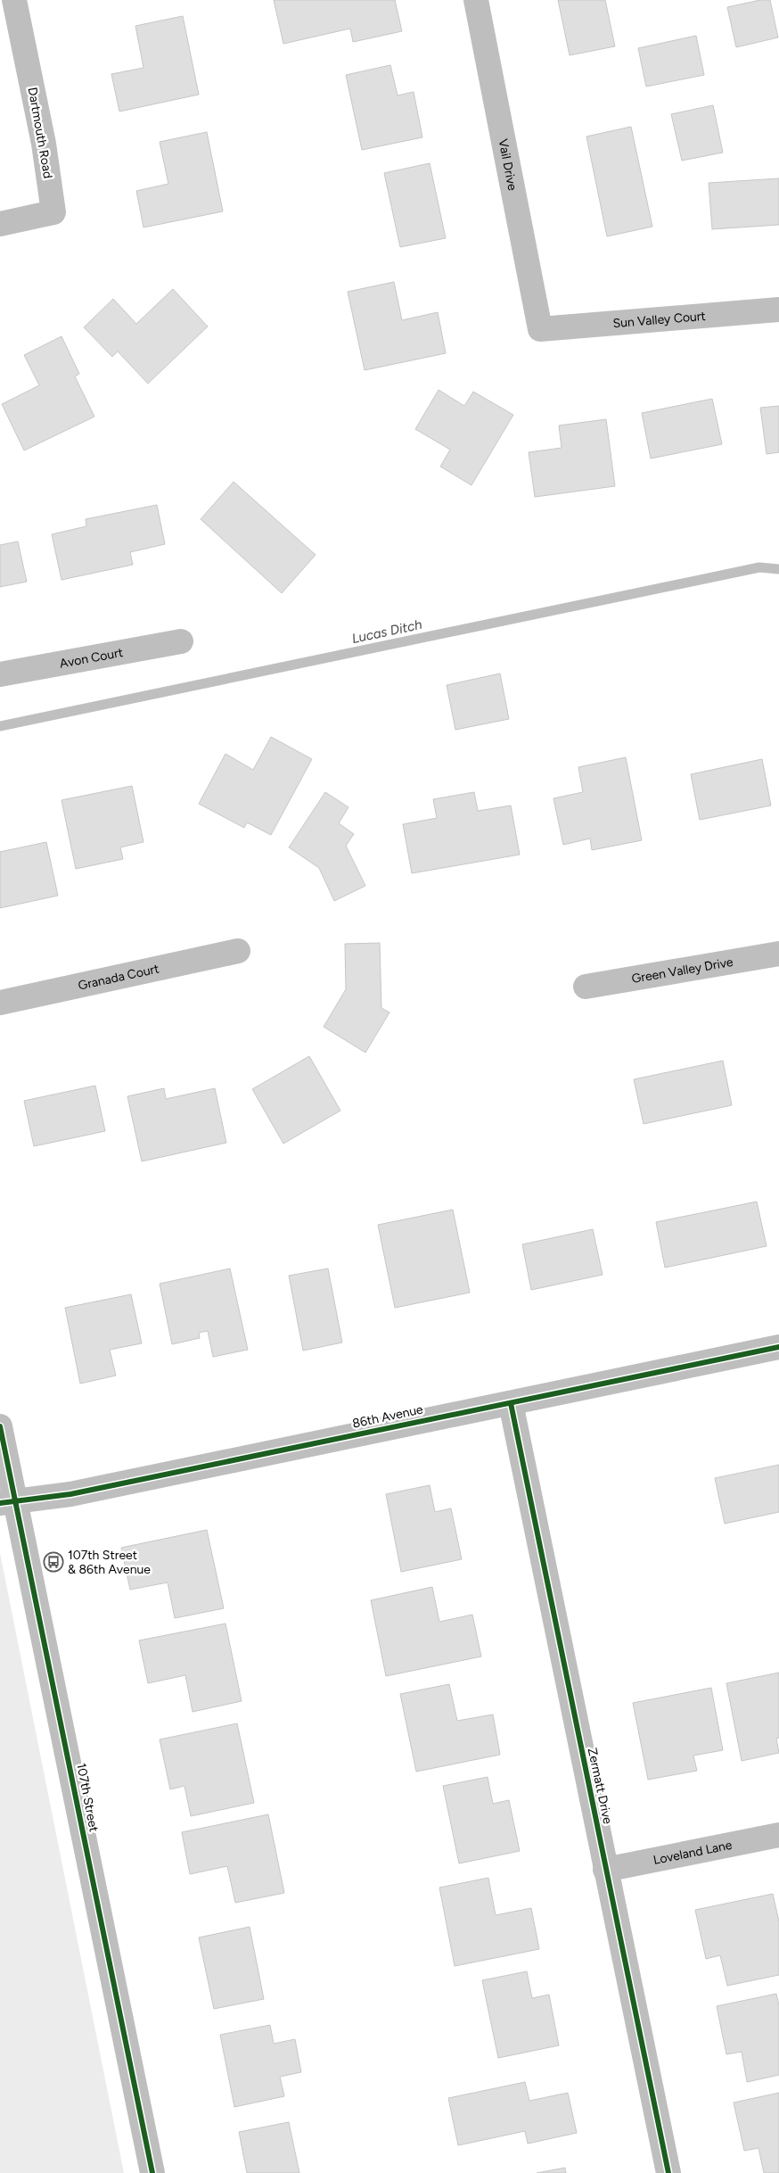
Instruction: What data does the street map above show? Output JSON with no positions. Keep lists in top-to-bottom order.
{
  "streets": {
    "street": [
      "Dartmouth Road",
      "Vail Drive",
      "Sun Valley Court",
      "Avon Court",
      "Green Valley Drive",
      "Granada Court",
      "86th Avenue",
      "Zermatt Drive",
      "107th Street",
      "Loveland Lane"
    ]
  },
  "crossings": [
    ["Vail Drive", "Sun Valley Court"],
    ["86th Avenue", "Zermatt Drive"],
    ["86th Avenue", "107th Street"],
    ["Zermatt Drive", "Loveland Lane"]
  ],
  "water": ["Lucas Ditch"],
  "places": {
    "bus stop": ["107th Street & 86th Avenue"]
  }
}
